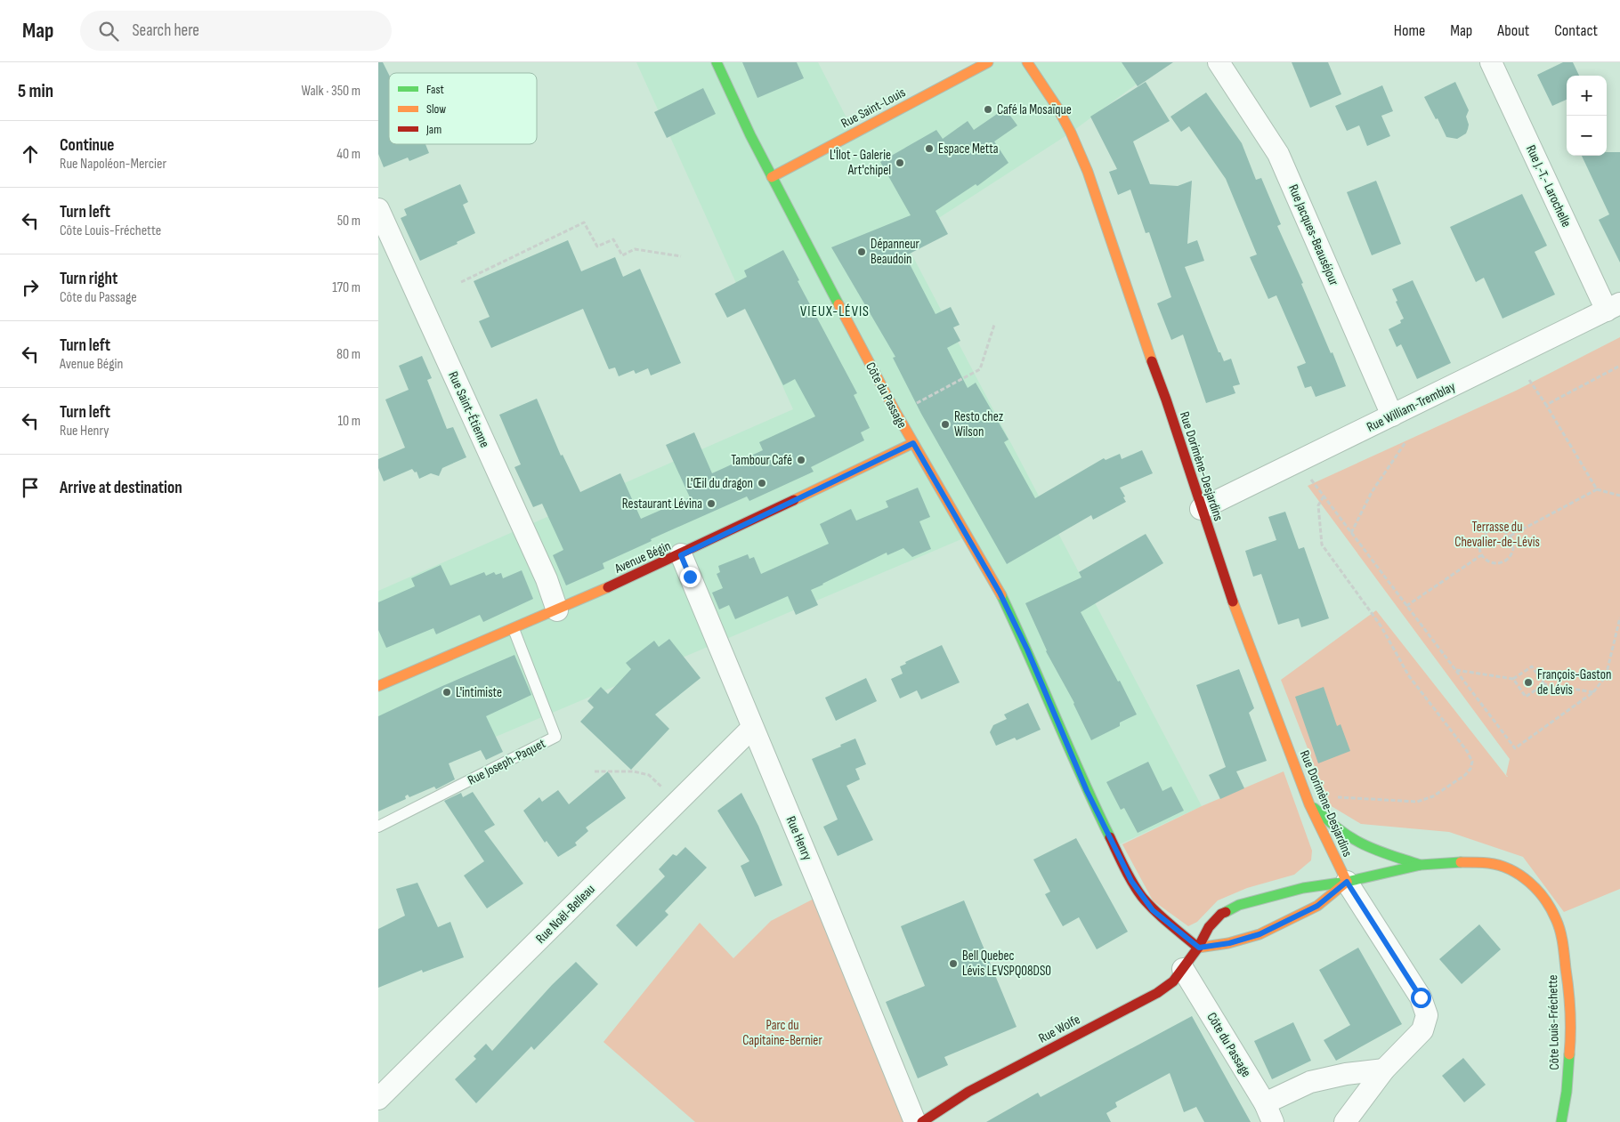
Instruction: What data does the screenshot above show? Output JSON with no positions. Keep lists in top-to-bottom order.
{
  "streets": {
    "main road": [
      "Rue Saint-Louis",
      "Côte du Passage",
      "Rue Dorimène-Desjardins",
      "Avenue Bégin",
      "Côte Louis-Fréchette",
      "Rue Wolfe"
    ],
    "street": [
      "Rue J.-T.- Larochelle",
      "Rue Jacques-Beauséjour",
      "Rue William-Tremblay",
      "Rue Saint-Étienne",
      "Rue Henry",
      "Rue Noël-Belleau"
    ],
    "lane": ["Rue Joseph-Paquet"]
  },
  "crossings": [
    ["Rue Saint-Louis", "Côte du Passage"],
    ["Rue J.-T.- Larochelle", "Rue William-Tremblay"],
    ["Rue Jacques-Beauséjour", "Rue William-Tremblay"],
    ["Côte du Passage", "Avenue Bégin"],
    ["Côte du Passage", "Côte Louis-Fréchette"],
    ["Côte du Passage", "Rue Wolfe"],
    ["Rue William-Tremblay", "Rue Dorimène-Desjardins"],
    ["Rue Saint-Étienne", "Avenue Bégin"],
    ["Rue Dorimène-Desjardins", "Côte Louis-Fréchette"],
    ["Avenue Bégin", "Rue Joseph-Paquet"],
    ["Avenue Bégin", "Rue Henry"],
    ["Rue Henry", "Rue Noël-Belleau"],
    ["Côte Louis-Fréchette", "Rue Wolfe"]
  ],
  "districts": ["VIEUX-LÉVIS"],
  "parks": ["Terrasse du Chevalier-de-Lévis", "Parc du Capitaine-Bernier"],
  "places": [
    "Café la Mosaïque",
    "Espace Metta",
    "L'Îlot - Galerie Art'chipel",
    "Dépanneur Beaudoin",
    "Resto chez Wilson",
    "Tambour Café",
    "L'Œil du dragon",
    "Restaurant Lévina",
    "François-Gaston de Lévis",
    "L'intimiste",
    "Bell Quebec Lévis LEVSPQ08DS0"
  ],
  "legend": ["Fast", "Slow", "Jam"],
  "page": {
    "header": "Map",
    "search": "Search here",
    "nav": [
      "Home",
      "Map",
      "About",
      "Contact"
    ],
    "heading": ["5 min", "Walk · 350 m"],
    "map_buttons": ["+", "−"],
    "list": [
      ["Continue", "Rue Napoléon-Mercier", "40 m"],
      ["Turn left", "Côte Louis-Fréchette", "50 m"],
      ["Turn right", "Côte du Passage", "170 m"],
      ["Turn left", "Avenue Bégin", "80 m"],
      ["Turn left", "Rue Henry", "10 m"],
      "Arrive at destination"
    ]
  }
}
